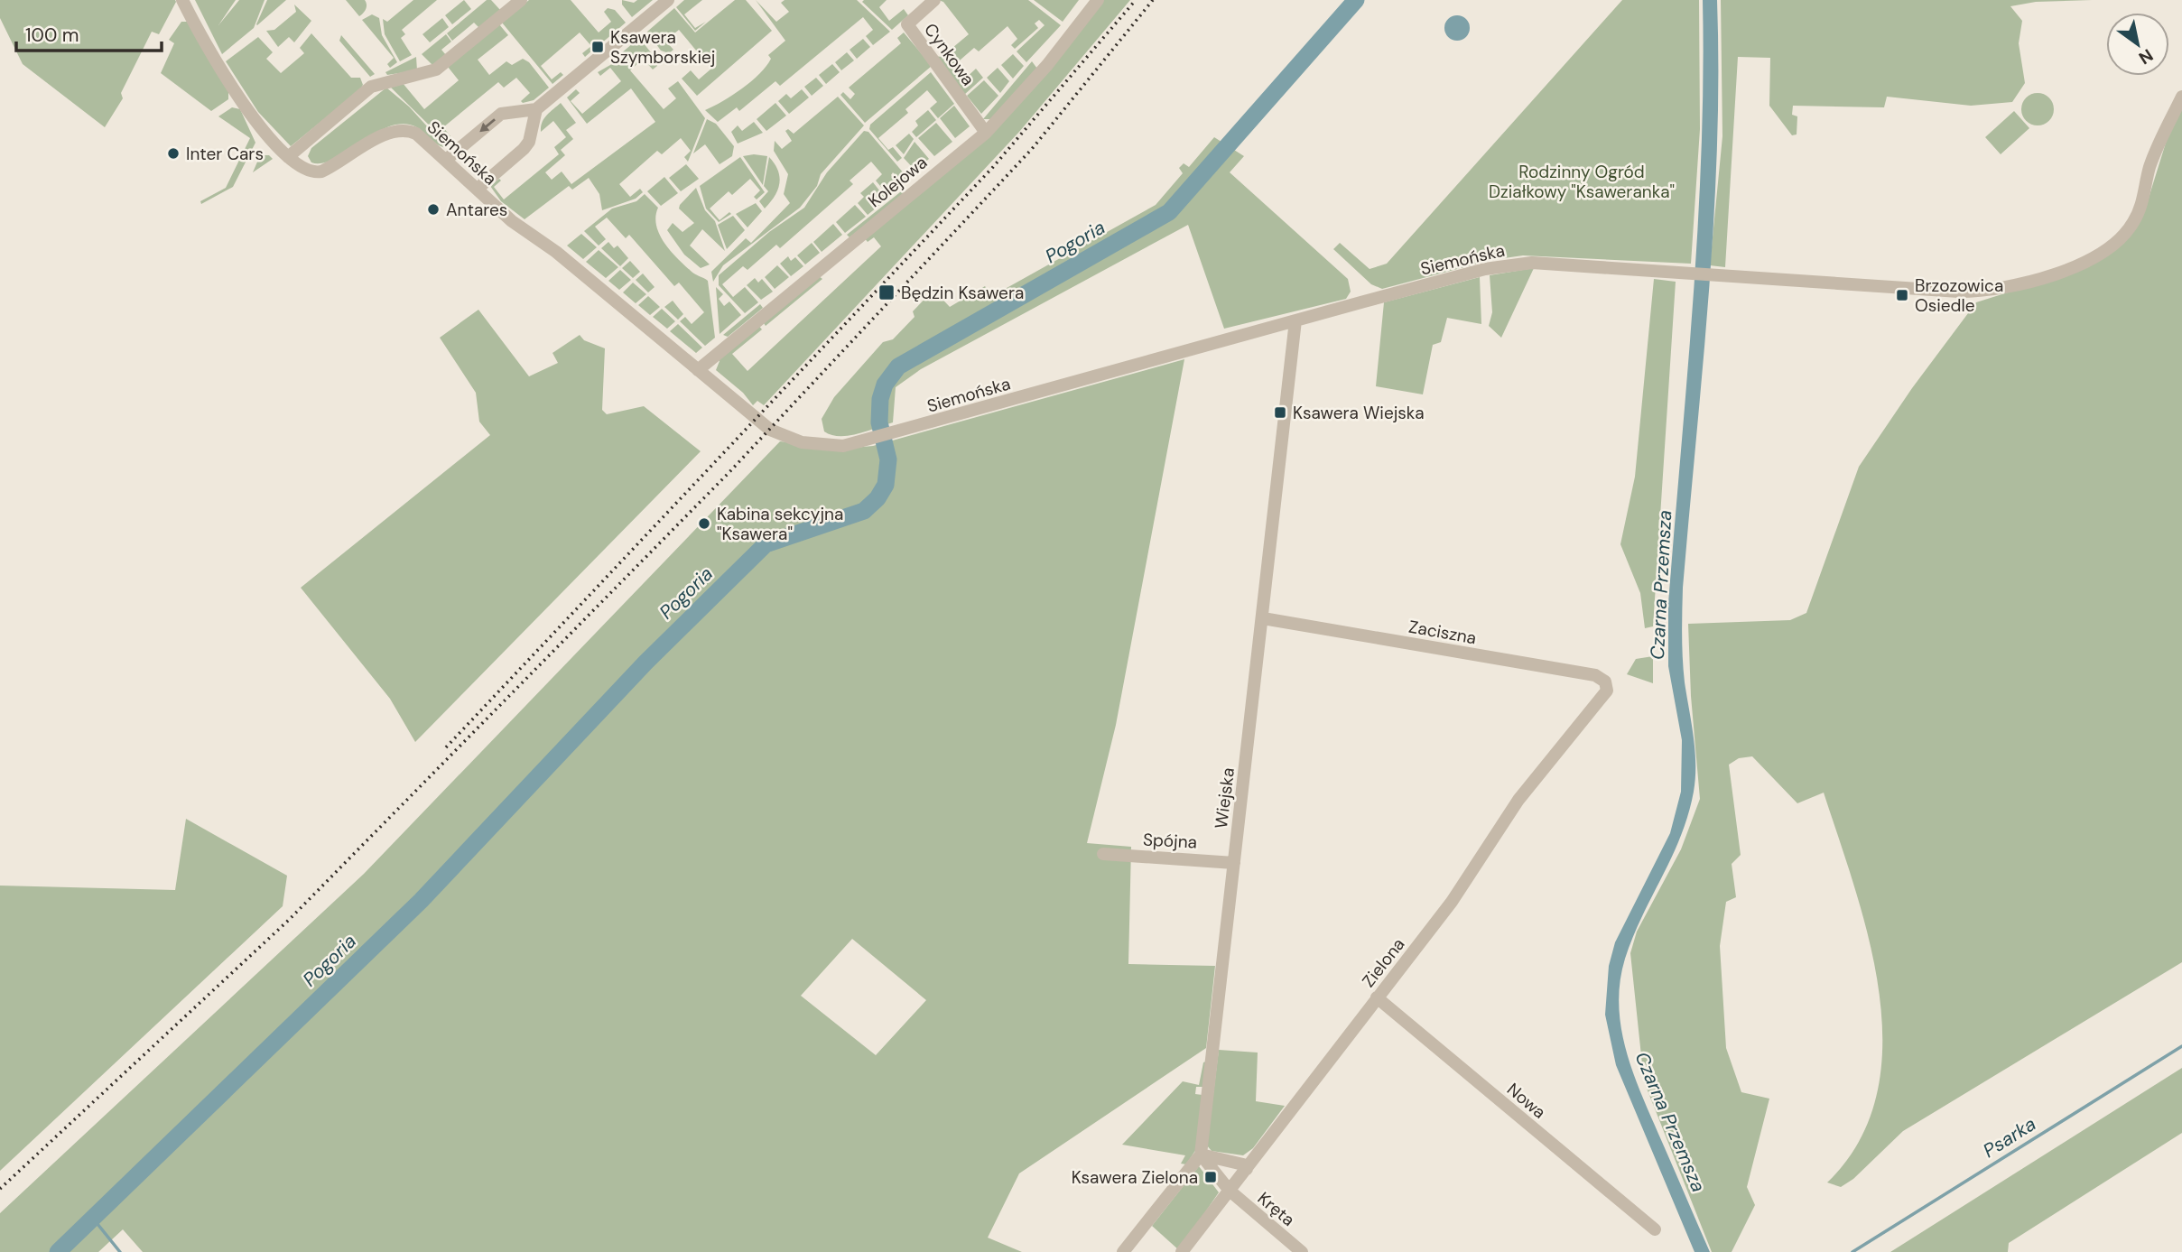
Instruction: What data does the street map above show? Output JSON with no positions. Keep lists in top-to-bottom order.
{
  "streets": {
    "street": [
      "Cynkowa",
      "Siemońska",
      "Kolejowa",
      "Zaciszna",
      "Wiejska",
      "Spójna",
      "Zielona",
      "Nowa",
      "Kręta"
    ]
  },
  "crossings": [
    ["Cynkowa", "Kolejowa"],
    ["Siemońska", "Kolejowa"],
    ["Siemońska", "Wiejska"],
    ["Zaciszna", "Wiejska"],
    ["Zaciszna", "Zielona"],
    ["Wiejska", "Spójna"],
    ["Wiejska", "Kręta"],
    ["Zielona", "Nowa"],
    ["Zielona", "Kręta"]
  ],
  "water": ["Pogoria", "Czarna Przemsza", "Psarka"],
  "parks": ["Rodzinny Ogród Działkowy \"Ksaweranka\""],
  "places": {
    "transit": [
      "Ksawera Szymborskiej",
      "Będzin Ksawera",
      "Brzozowica Osiedle",
      "Ksawera Wiejska",
      "Ksawera Zielona"
    ],
    "other": ["Inter Cars", "Antares", "Kabina sekcyjna \"Ksawera\""]
  },
  "scale_bar": "100 m",
  "north": "bottom right"
}
